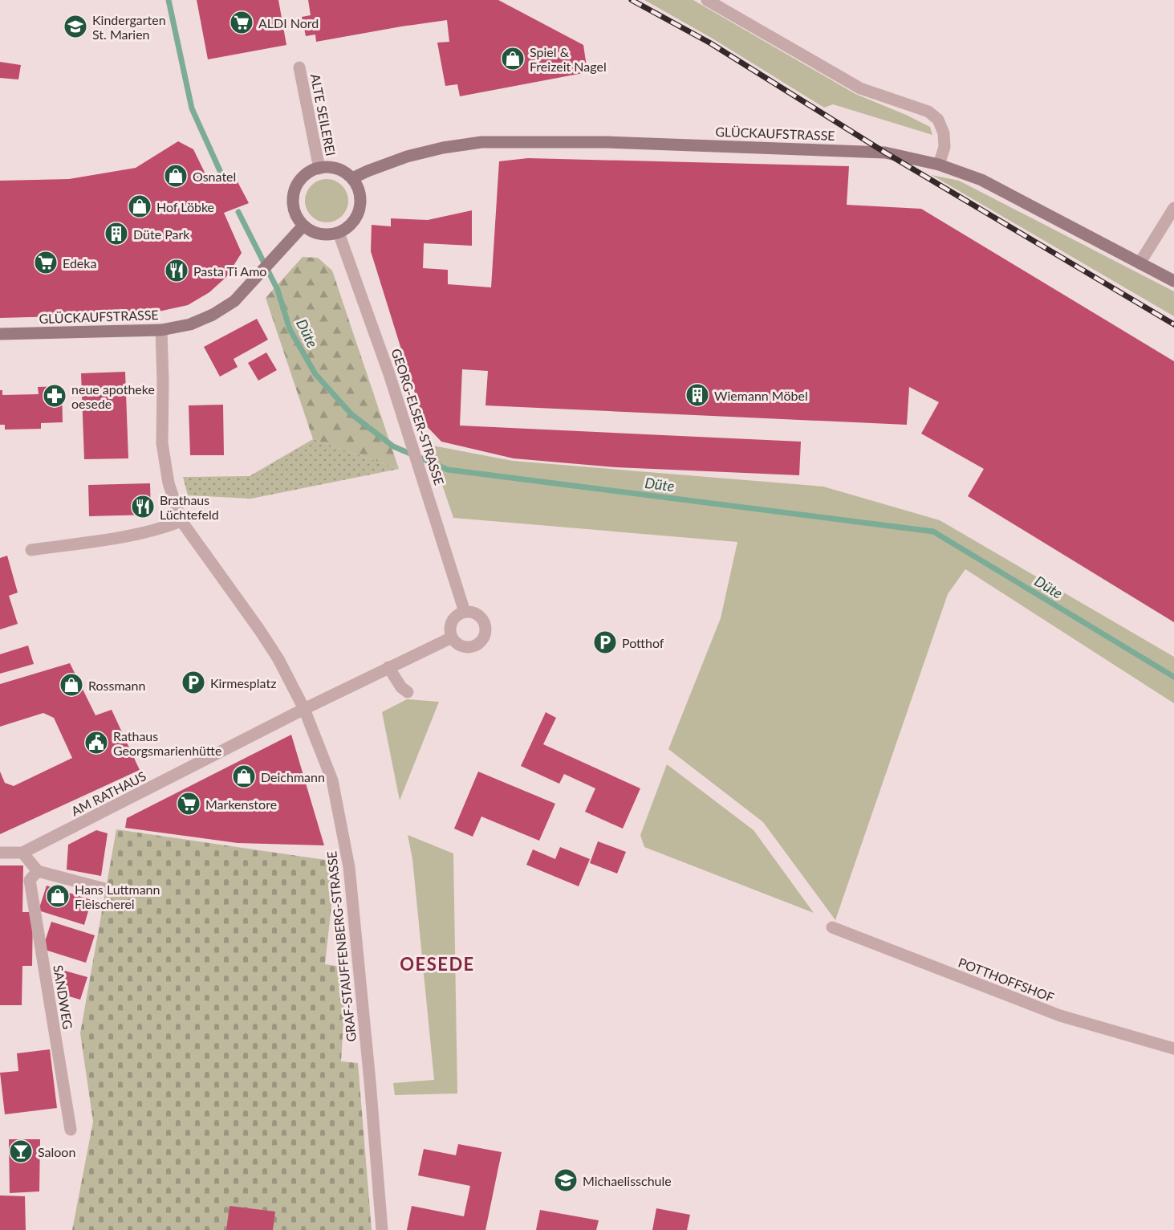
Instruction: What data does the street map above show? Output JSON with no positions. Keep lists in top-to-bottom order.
{
  "streets": {
    "main road": ["GLÜCKAUFSTRASSE"],
    "street": [
      "ALTE SEILEREI",
      "GEORG-ELSER-STRASSE",
      "AM RATHAUS",
      "GRAF-STAUFFENBERG-STRASSE",
      "POTTHOFFSHOF",
      "SANDWEG"
    ]
  },
  "crossings": [
    ["ALTE SEILEREI", "GLÜCKAUFSTRASSE"],
    ["ALTE SEILEREI", "GEORG-ELSER-STRASSE"],
    ["GLÜCKAUFSTRASSE", "GEORG-ELSER-STRASSE"],
    ["GLÜCKAUFSTRASSE", "GRAF-STAUFFENBERG-STRASSE"],
    ["AM RATHAUS", "GRAF-STAUFFENBERG-STRASSE"]
  ],
  "districts": ["OESEDE"],
  "water": ["Düte"],
  "places": {
    "supermarket": ["ALDI Nord", "Edeka", "Markenstore"],
    "school or university": ["Kindergarten St. Marien", "Michaelisschule"],
    "shop": [
      "Spiel & Freizeit Nagel",
      "Osnatel",
      "Hof Löbke",
      "Rossmann",
      "Deichmann",
      "Hans Luttmann Fleischerei"
    ],
    "building": ["Düte Park", "Wiemann Möbel"],
    "restaurant": ["Pasta Ti Amo", "Brathaus Lüchtefeld"],
    "pharmacy": ["neue apotheke oesede"],
    "parking": ["Potthof", "Kirmesplatz"],
    "public building": ["Rathaus Georgsmarienhütte"],
    "bar": ["Saloon"]
  }
}
